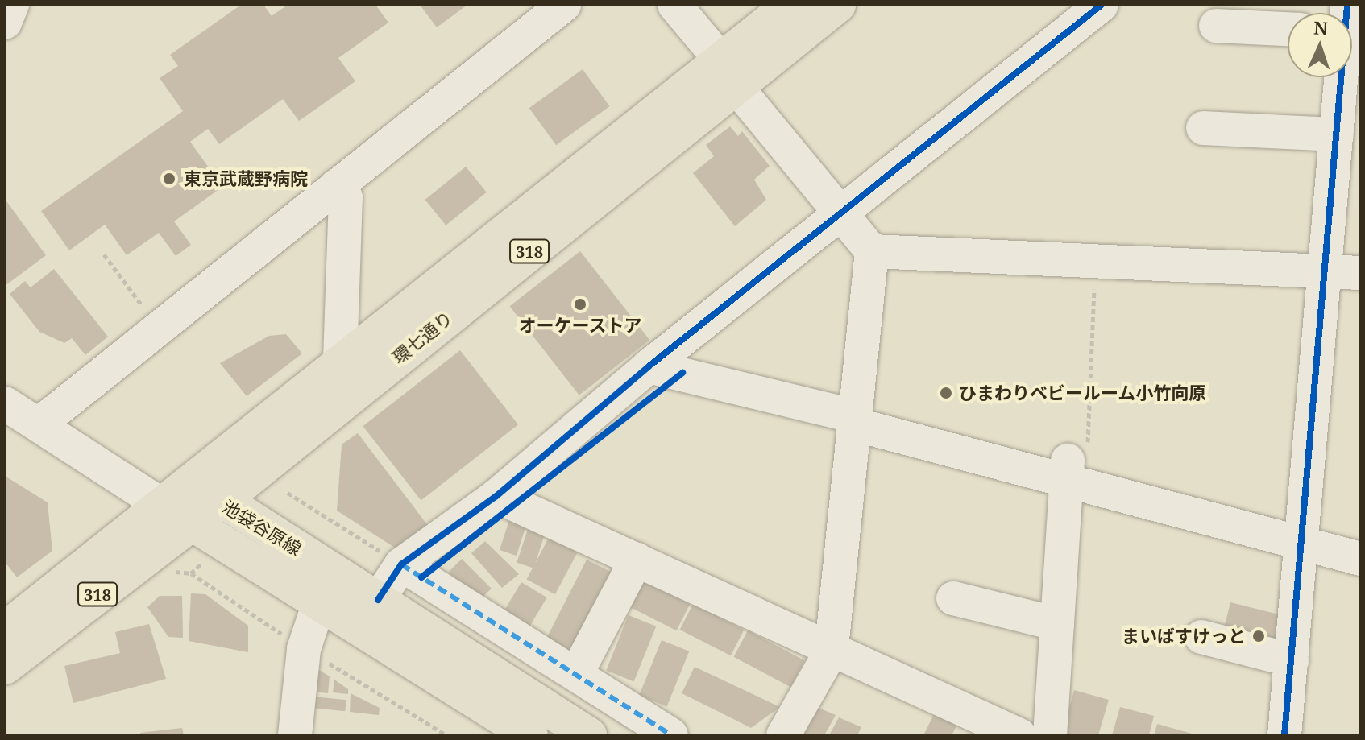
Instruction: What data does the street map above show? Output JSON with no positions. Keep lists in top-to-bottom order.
{
  "streets": {
    "main road": ["318", "環七通り", "池袋谷原線"]
  },
  "crossings": [
    ["環七通り", "池袋谷原線"]
  ],
  "places": [
    "東京武蔵野病院",
    "オーケーストア",
    "ひまわりベビールーム小竹向原",
    "まいばすけっと"
  ],
  "north": "top"
}
